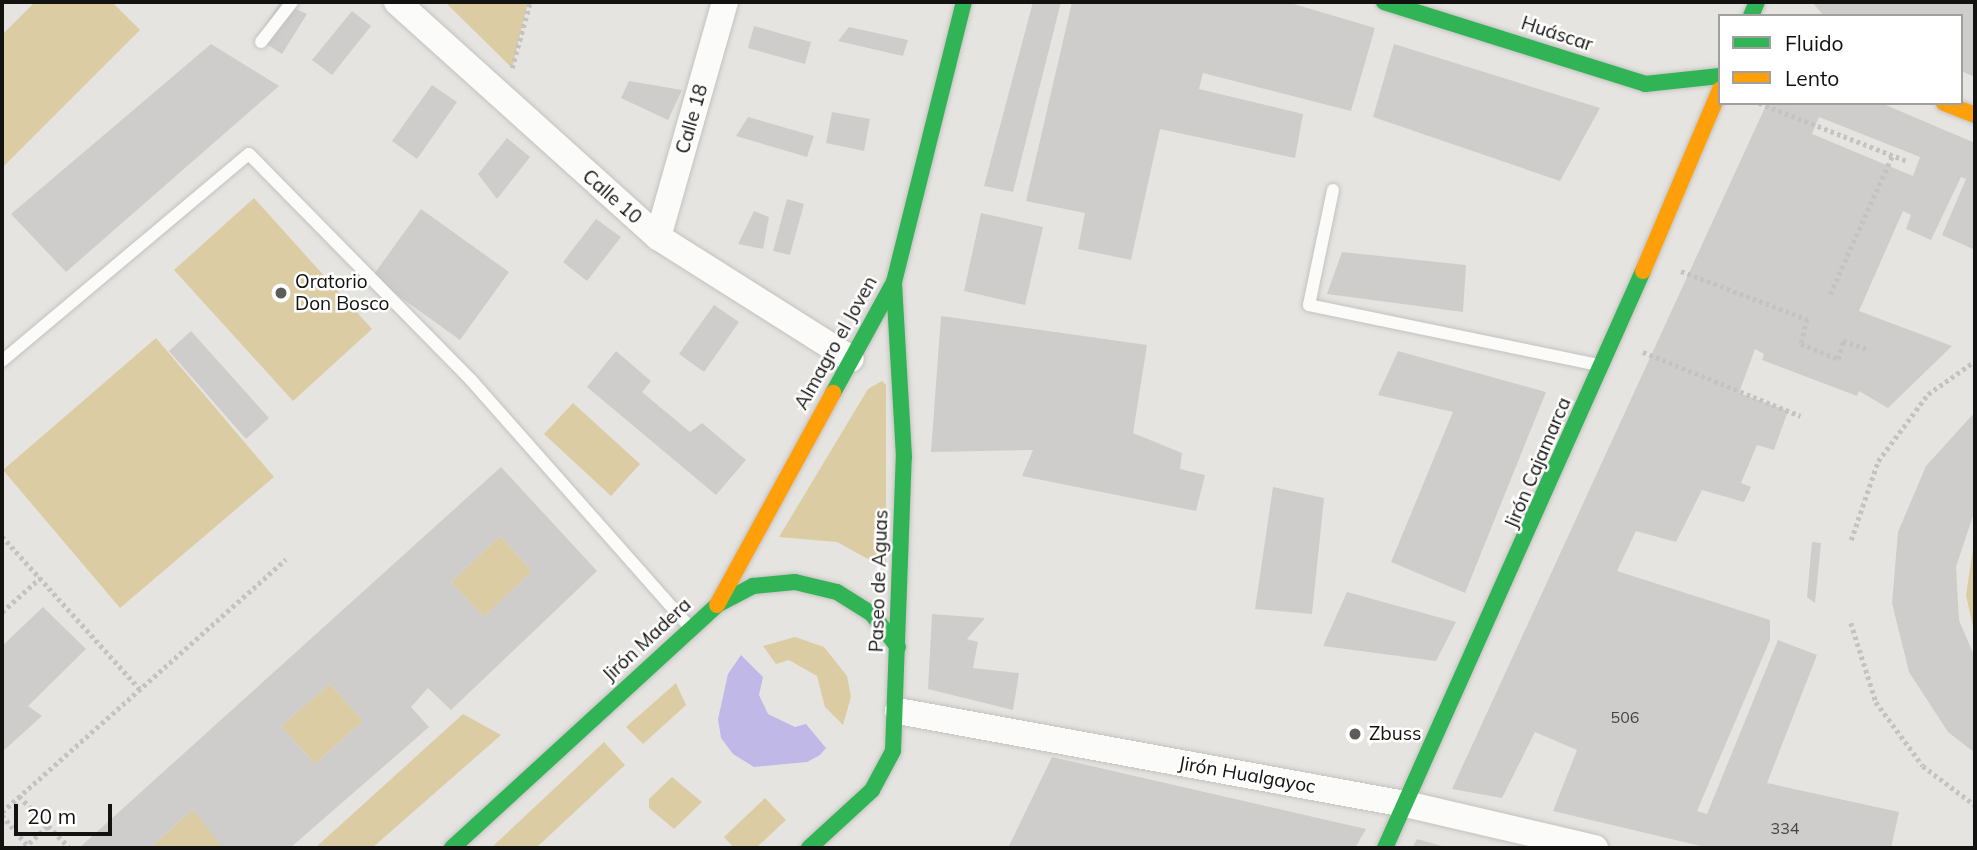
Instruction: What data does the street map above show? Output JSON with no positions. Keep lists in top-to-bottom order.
{
  "streets": {
    "street": [
      "Huáscar",
      "Calle 18",
      "Calle 10",
      "Almagro el Joven",
      "Jirón Cajamarca",
      "Paseo de Aguas",
      "Jirón Madera",
      "Jirón Hualgayoc"
    ]
  },
  "crossings": [
    ["Calle 18", "Calle 10"],
    ["Calle 10", "Almagro el Joven"],
    ["Almagro el Joven", "Paseo de Aguas"],
    ["Almagro el Joven", "Jirón Madera"],
    ["Jirón Cajamarca", "Jirón Hualgayoc"],
    ["Paseo de Aguas", "Jirón Madera"],
    ["Paseo de Aguas", "Jirón Hualgayoc"]
  ],
  "places": ["Oratorio Don Bosco", "Zbuss"],
  "house_numbers": ["506", "334"],
  "legend": ["Fluido", "Lento"],
  "scale_bar": "20 m"
}
